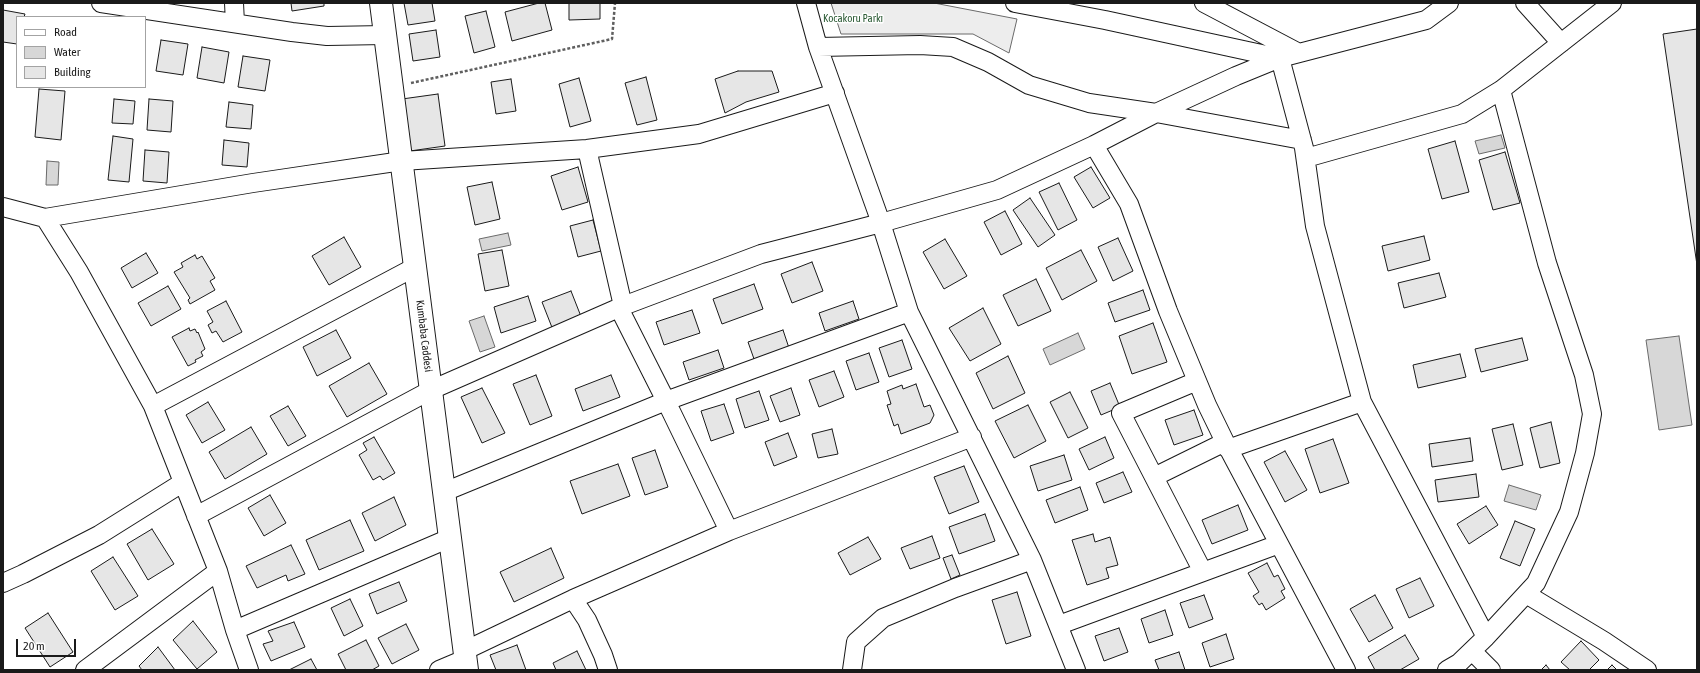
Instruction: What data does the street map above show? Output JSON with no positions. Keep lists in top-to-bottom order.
{
  "streets": {
    "street": ["Kumbaba Caddesi"]
  },
  "parks": ["Kocakoru Parkı"],
  "legend": ["Road", "Water", "Building"],
  "scale_bar": "20 m"
}
